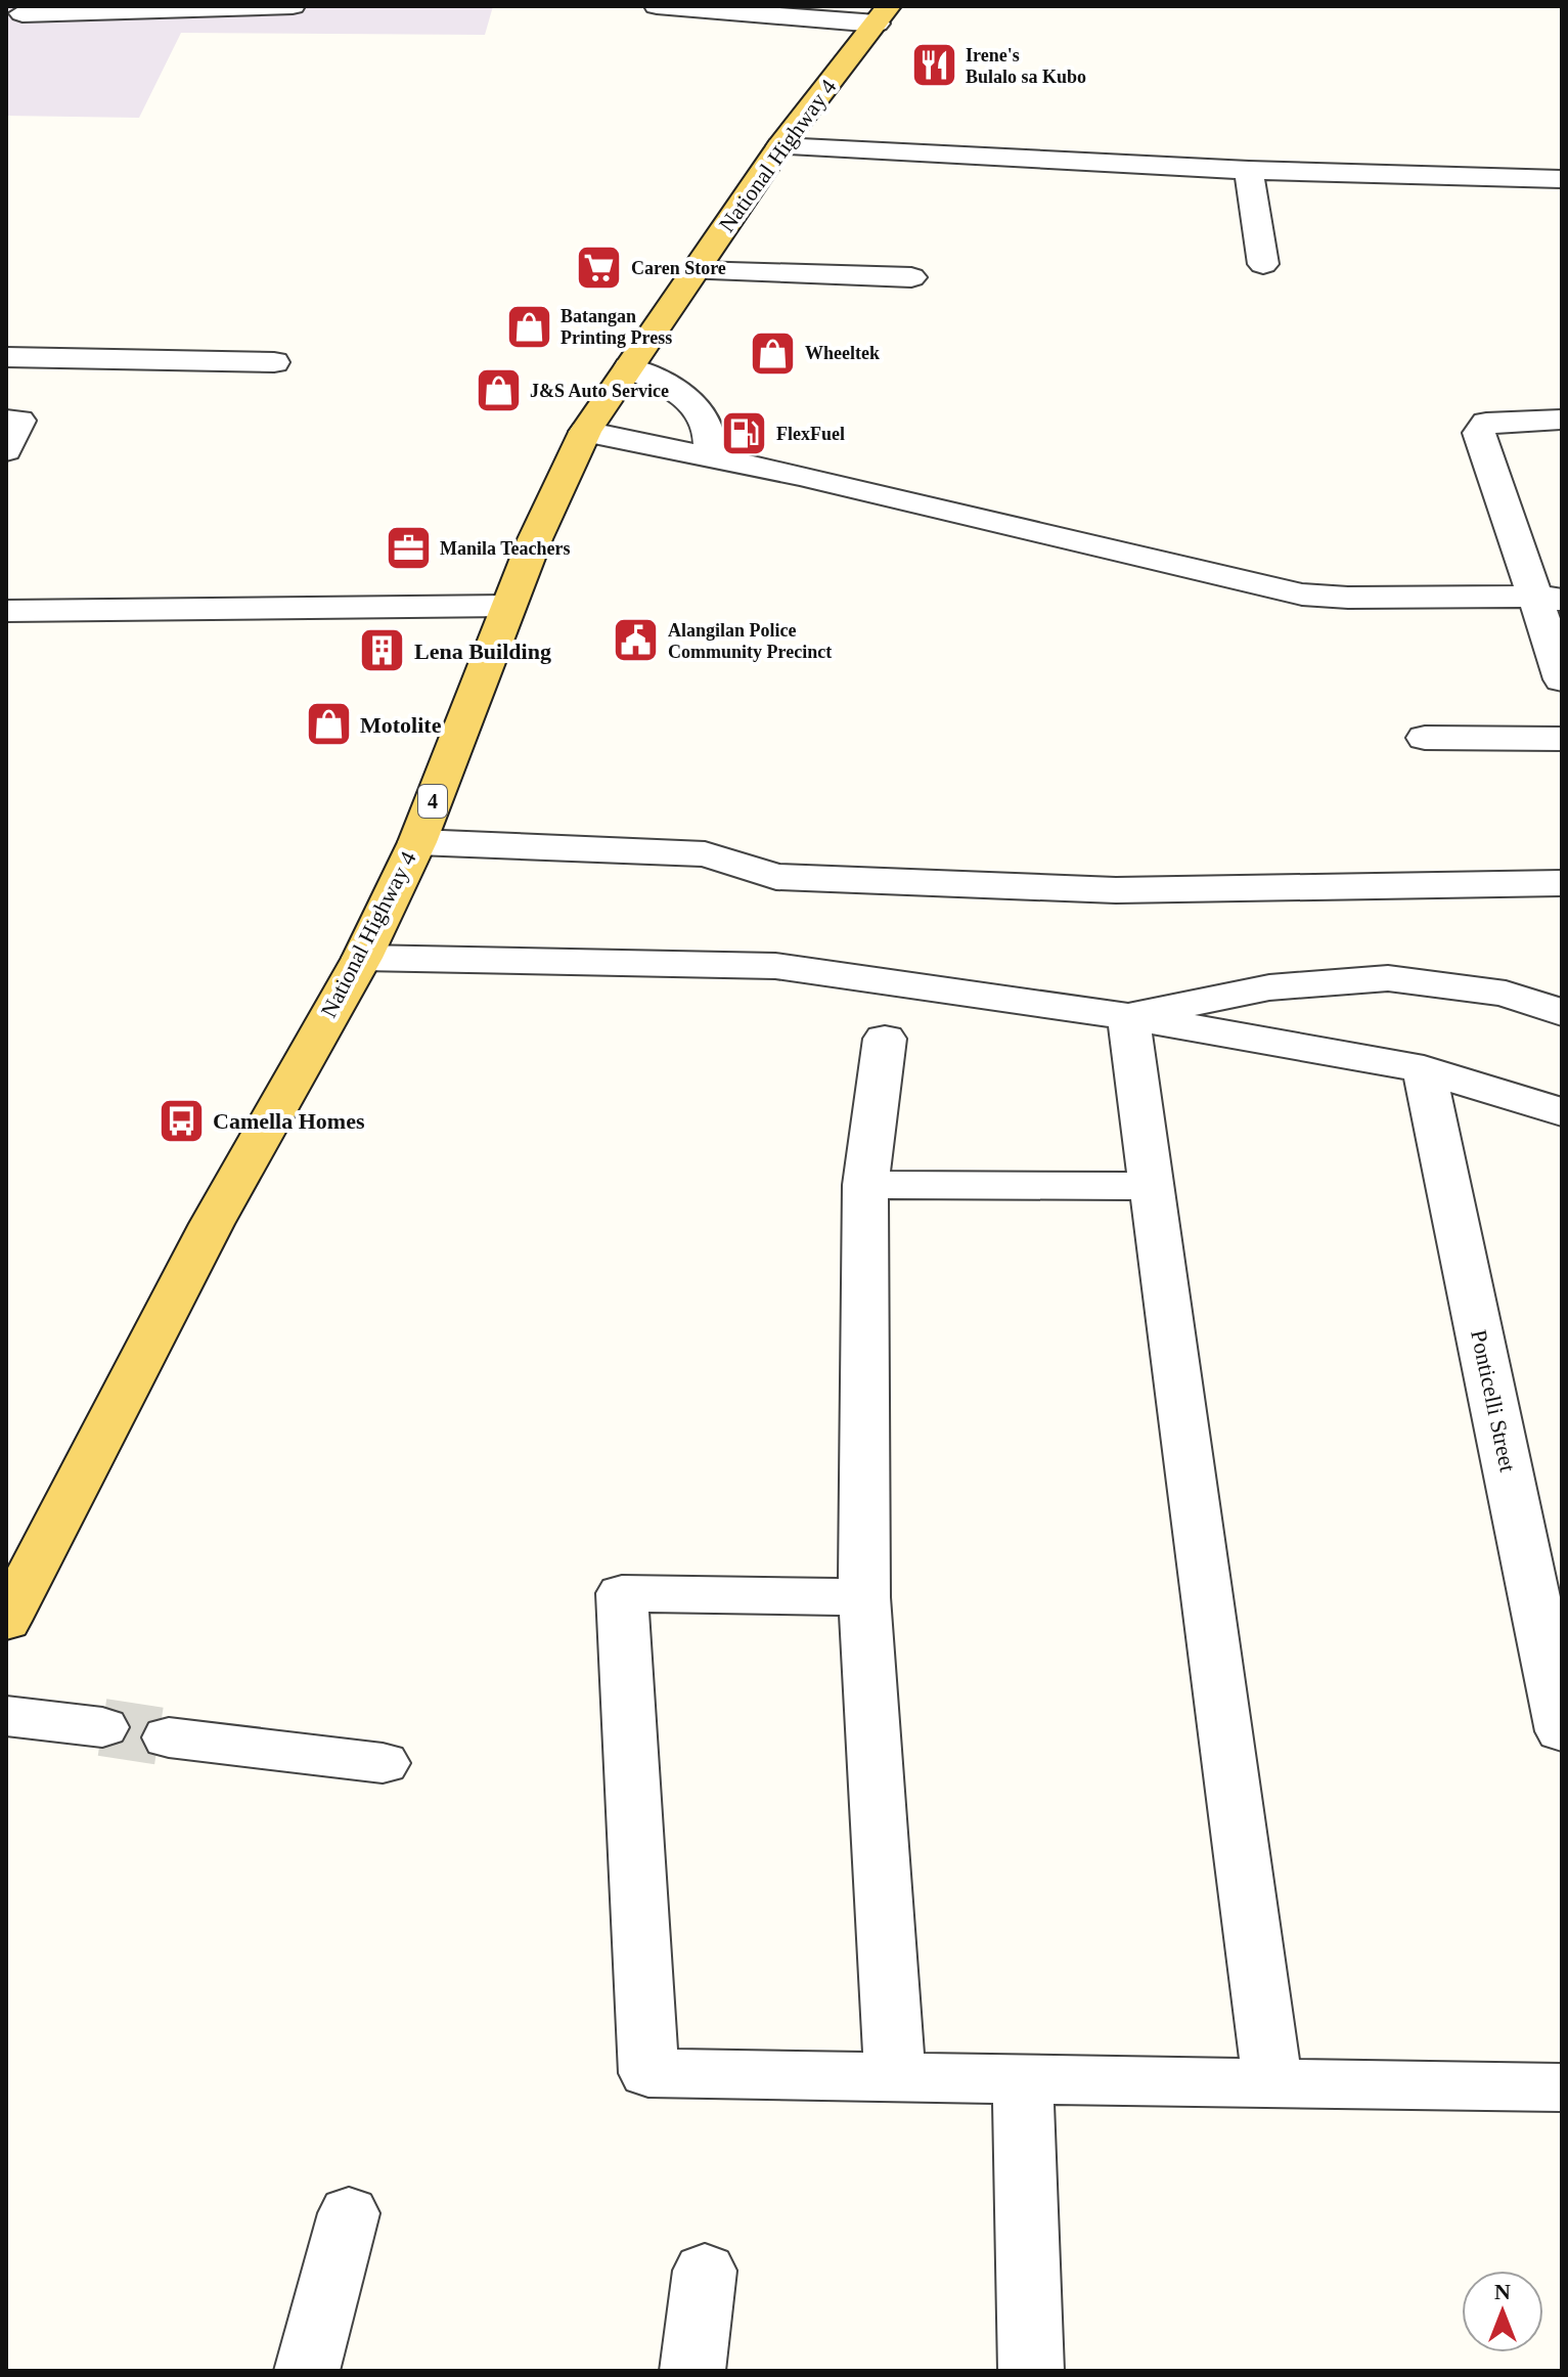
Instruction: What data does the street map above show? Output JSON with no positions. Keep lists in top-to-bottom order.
{
  "streets": {
    "main road": ["National Highway 4", "4"],
    "street": ["Ponticelli Street"]
  },
  "places": {
    "restaurant": ["Irene's Bulalo sa Kubo"],
    "supermarket": ["Caren Store"],
    "shop": [
      "Batangan Printing Press",
      "Wheeltek",
      "J&S Auto Service",
      "Motolite"
    ],
    "fuel station": ["FlexFuel"],
    "office": ["Manila Teachers"],
    "public building": ["Alangilan Police Community Precinct"],
    "building": ["Lena Building"],
    "bus stop": ["Camella Homes"]
  },
  "north": "top"
}
